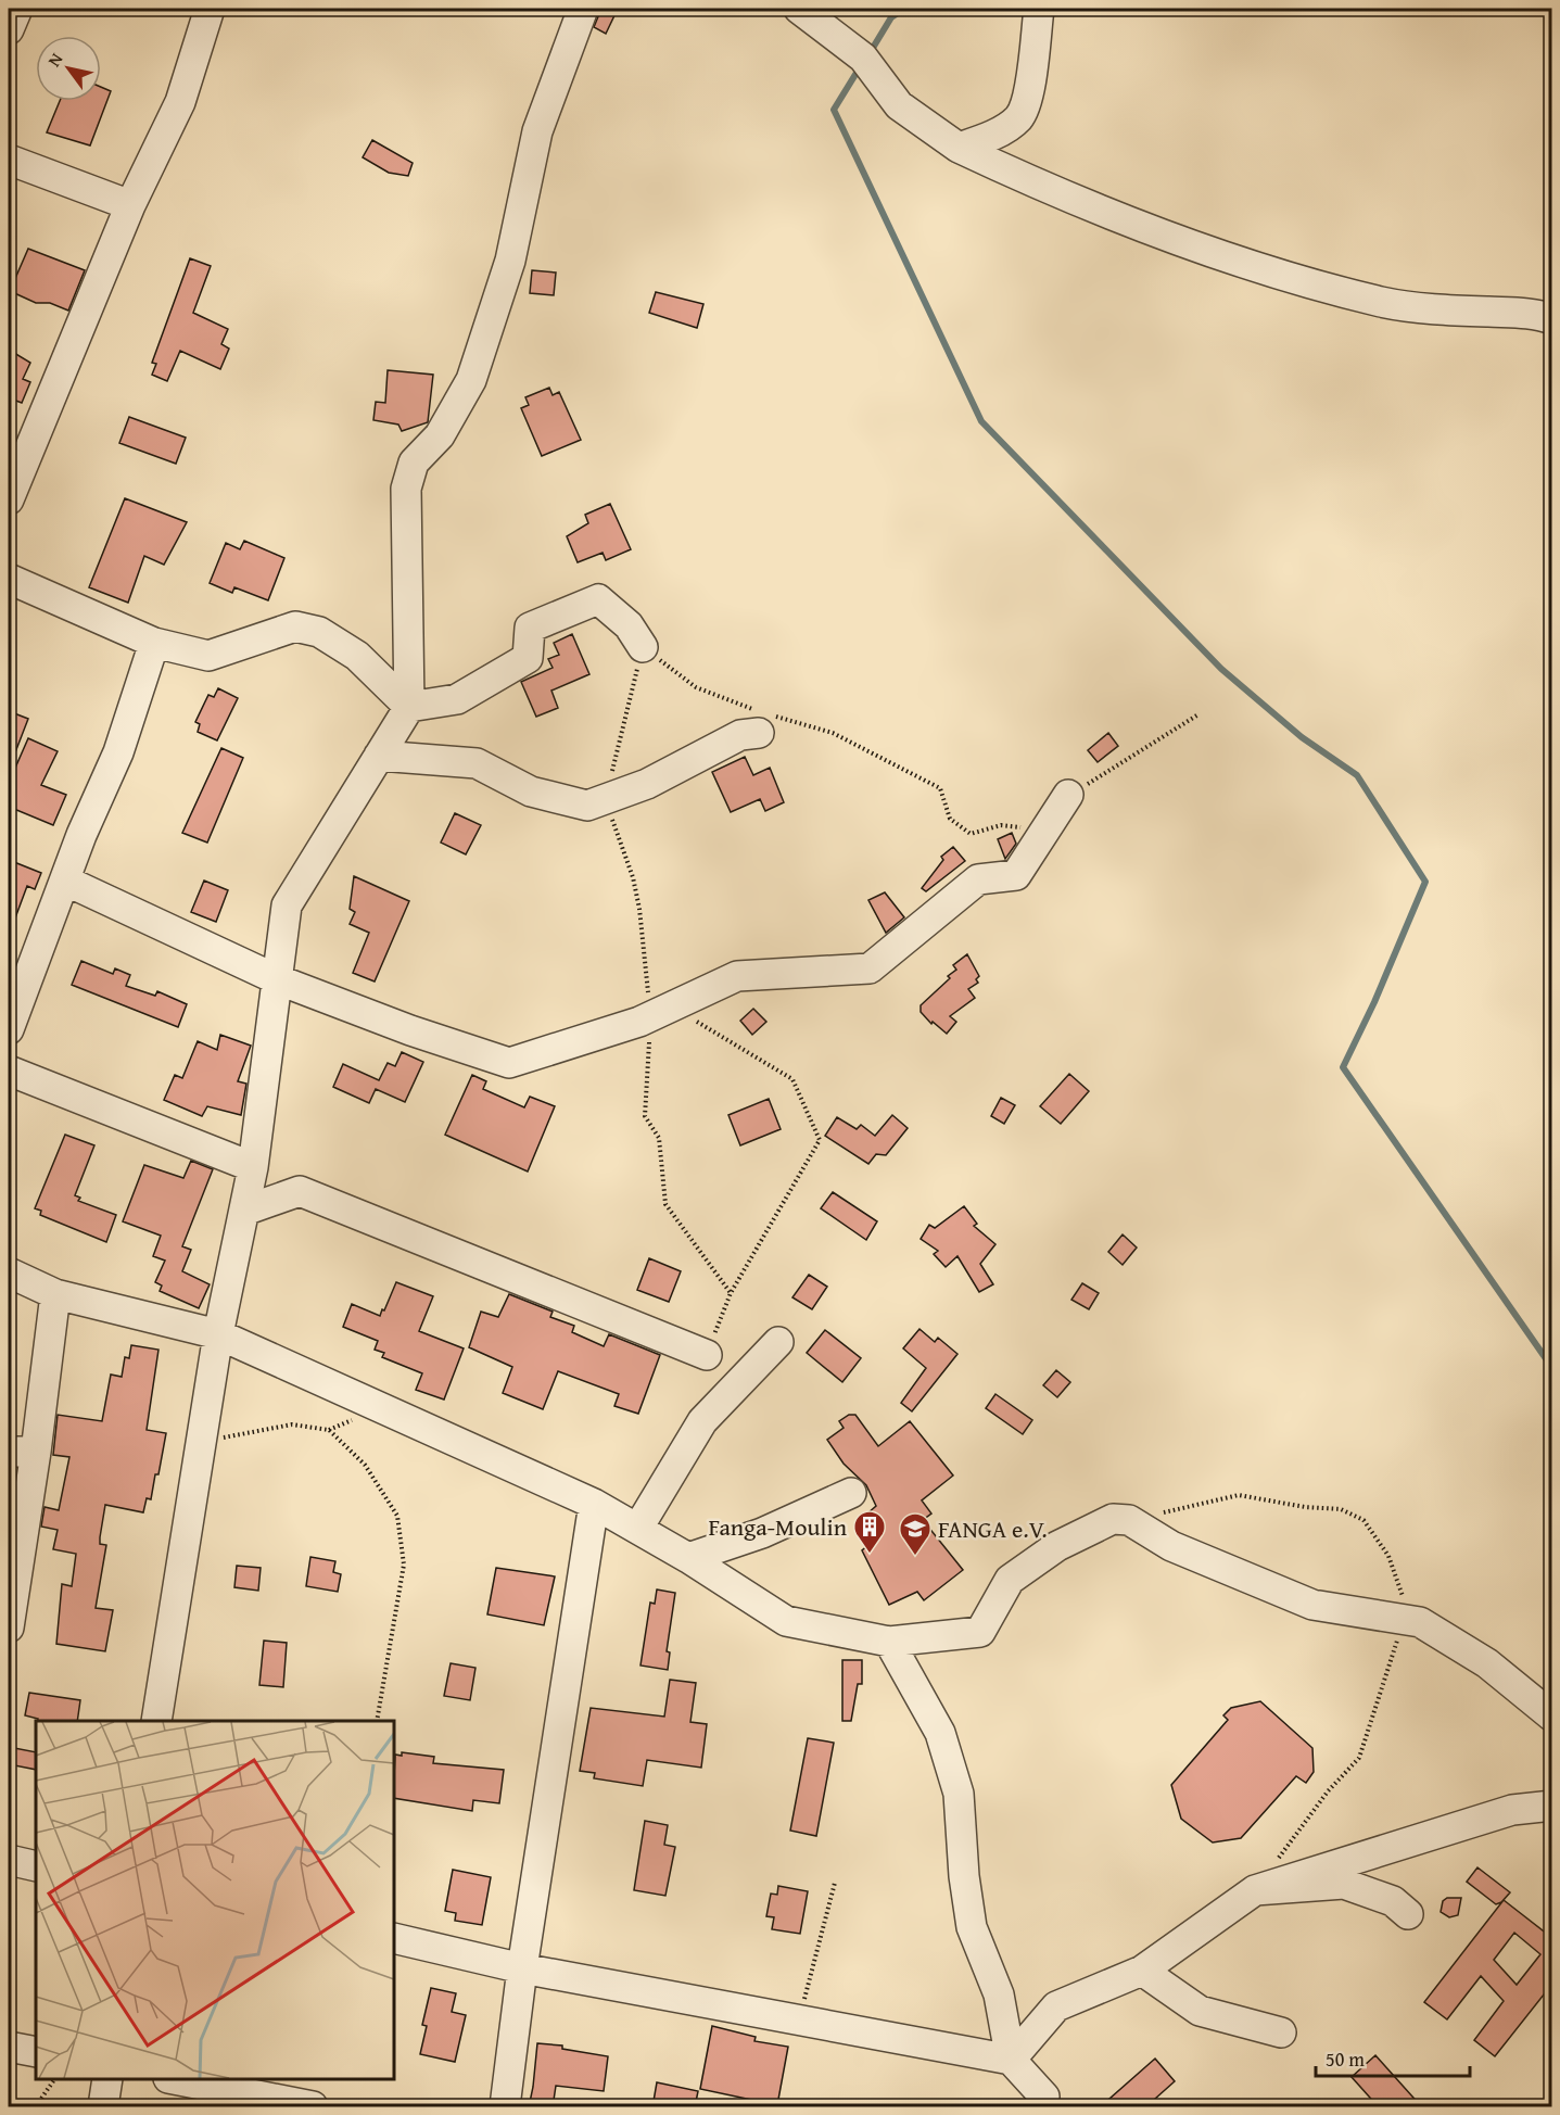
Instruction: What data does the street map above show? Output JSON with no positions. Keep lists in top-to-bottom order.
{
  "places": {
    "building": ["Fanga-Moulin"],
    "school or university": ["FANGA e.V."]
  },
  "scale_bar": "50 m",
  "north": "top left"
}
